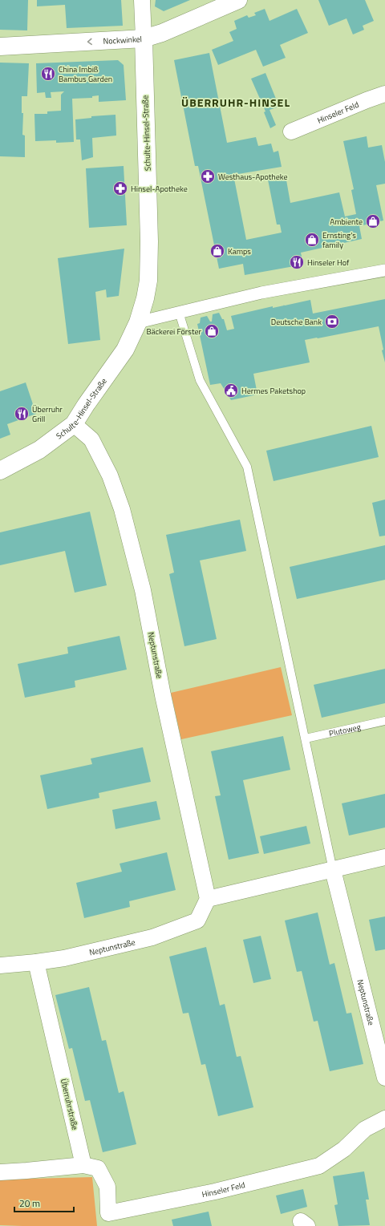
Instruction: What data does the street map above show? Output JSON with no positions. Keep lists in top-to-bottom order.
{
  "streets": {
    "street": [
      "Nockwinkel",
      "Hinseler Feld",
      "Schulte-Hinsel-Straße",
      "Neptunstraße",
      "Überruhrstraße"
    ],
    "lane": ["Plutoweg"]
  },
  "crossings": [
    ["Nockwinkel", "Schulte-Hinsel-Straße"],
    ["Hinseler Feld", "Überruhrstraße"],
    ["Schulte-Hinsel-Straße", "Neptunstraße"],
    ["Neptunstraße", "Überruhrstraße"]
  ],
  "one_way": ["Nockwinkel"],
  "districts": ["ÜBERRUHR-HINSEL"],
  "places": {
    "restaurant": ["China Imbiß Bambus Garden", "Hinseler Hof", "Überruhr Grill"],
    "pharmacy": ["Westhaus-Apotheke", "Hinsel-Apotheke"],
    "shop": [
      "Ambiente",
      "Ernsting's family",
      "Kamps",
      "Bäckerei Förster"
    ],
    "bank": ["Deutsche Bank"],
    "public building": ["Hermes Paketshop"]
  },
  "scale_bar": "20 m"
}
